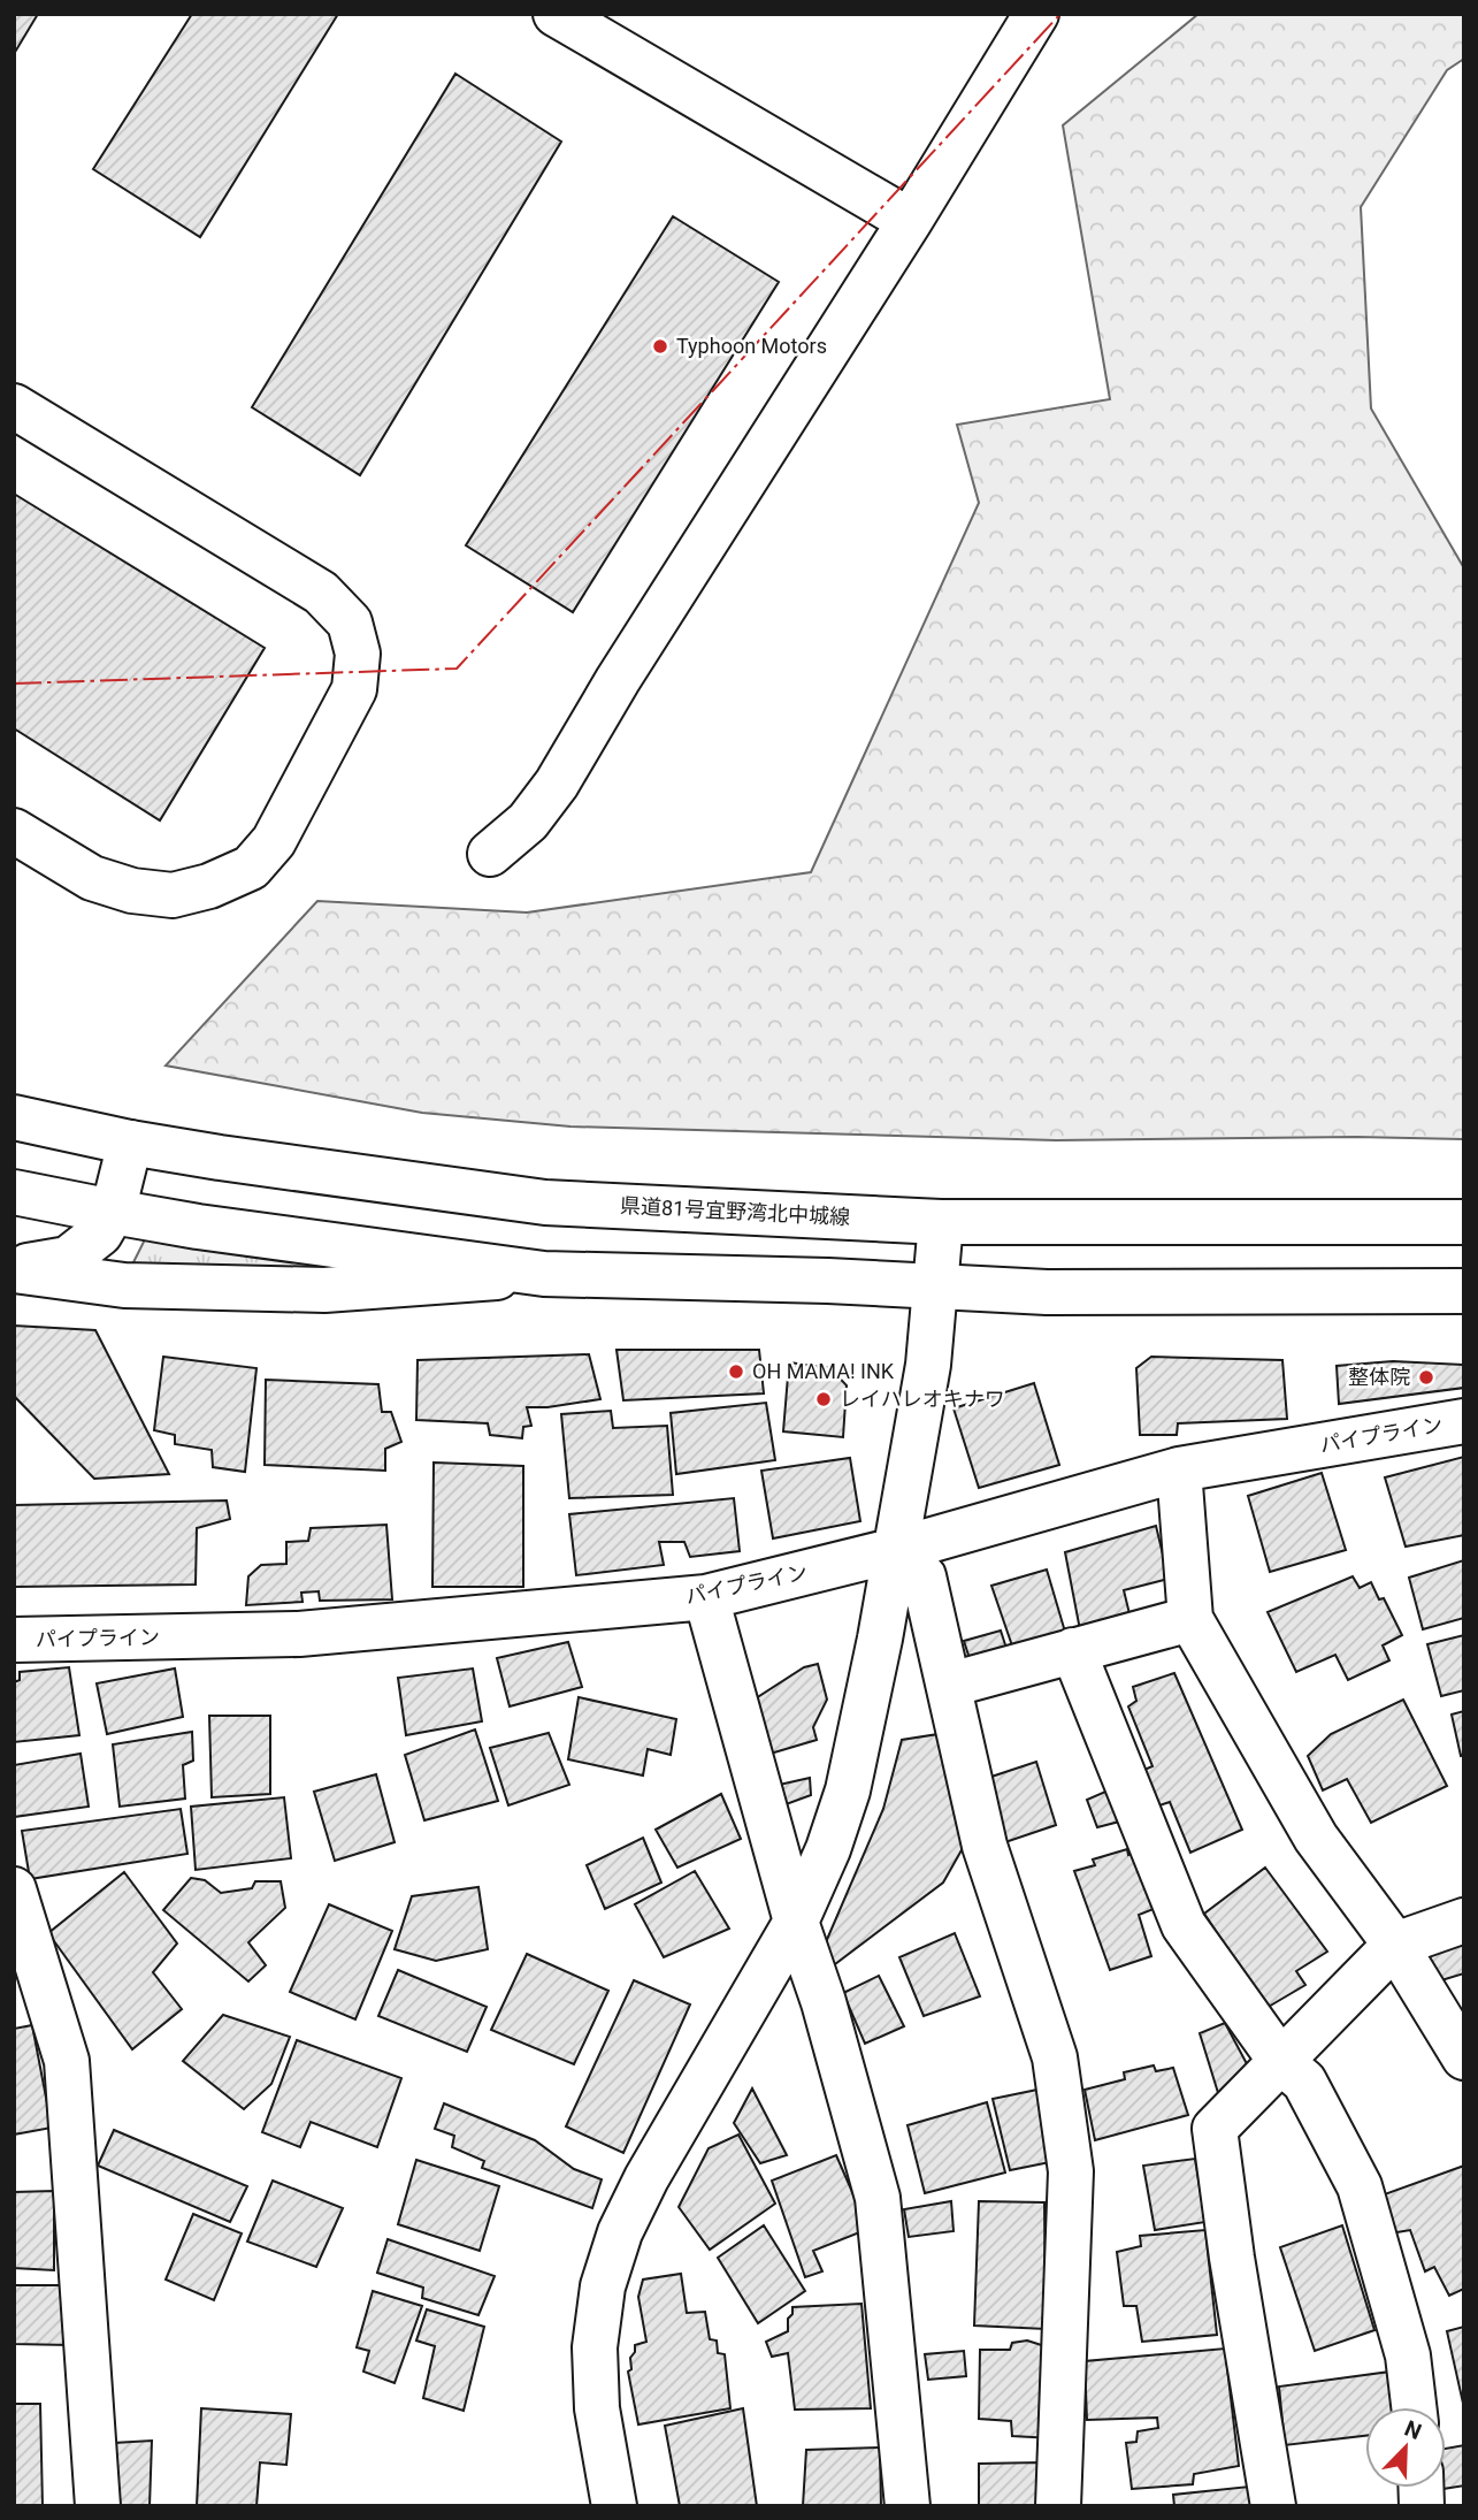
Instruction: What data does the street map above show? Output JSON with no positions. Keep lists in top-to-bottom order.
{
  "streets": {
    "street": ["県道81号宜野湾北中城線", "パイプライン"]
  },
  "places": [
    "Typhoon Motors",
    "OH MAMA! INK",
    "整体院",
    "レイハレオキナワ"
  ],
  "north": "top right"
}
